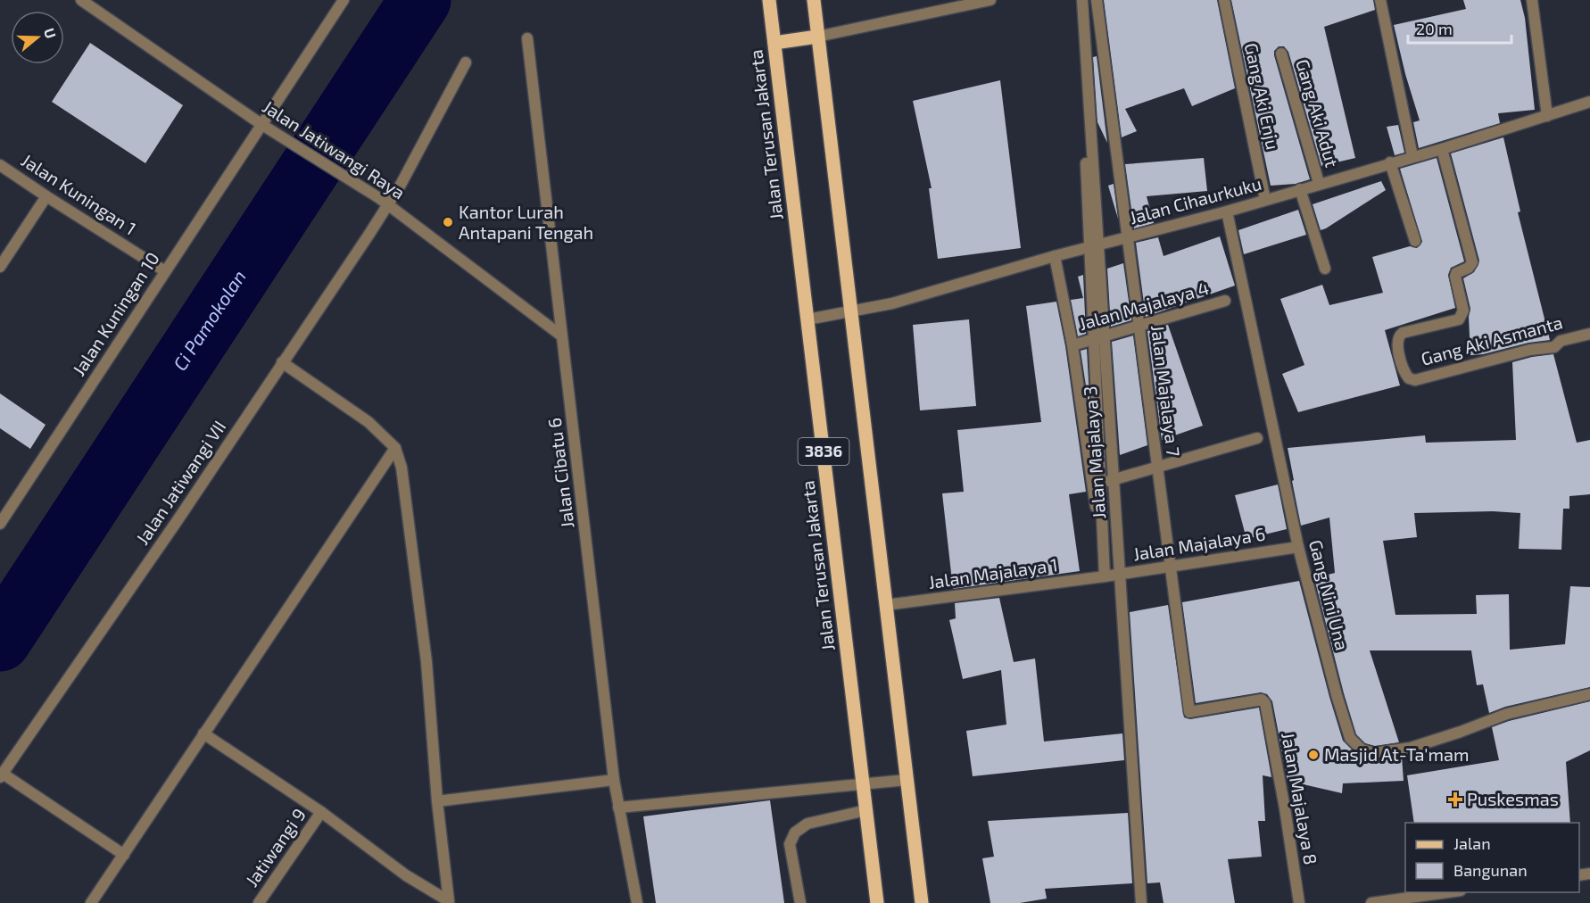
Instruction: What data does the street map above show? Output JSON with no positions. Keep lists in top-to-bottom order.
{
  "streets": {
    "main road": ["Jalan Terusan Jakarta", "3836"],
    "street": [
      "Gang Aki Enju",
      "Gang Aki Adut",
      "Jalan Jatiwangi Raya",
      "Jalan Kuningan 1",
      "Jalan Cihaurkuku",
      "Jalan Majalaya 4",
      "Jalan Kuningan 10",
      "Gang Aki Asmanta",
      "Jalan Majalaya 7",
      "Jalan Majalaya 3",
      "Jalan Cibatu 6",
      "Jalan Jatiwangi VII",
      "Jalan Majalaya 6",
      "Jalan Majalaya 1",
      "Gang Nini Una",
      "Jalan Majalaya 8",
      "Jatiwangi 9"
    ]
  },
  "crossings": [
    ["Gang Aki Enju", "Jalan Cihaurkuku"],
    ["Gang Aki Adut", "Jalan Cihaurkuku"],
    ["Jalan Terusan Jakarta", "Jalan Cihaurkuku"],
    ["Jalan Jatiwangi Raya", "Jalan Kuningan 10"],
    ["Jalan Jatiwangi Raya", "Jalan Cibatu 6"],
    ["Jalan Jatiwangi Raya", "Jalan Jatiwangi VII"],
    ["Jalan Kuningan 1", "Jalan Kuningan 10"],
    ["Jalan Cihaurkuku", "Gang Aki Asmanta"],
    ["Jalan Cihaurkuku", "3836"],
    ["Jalan Cihaurkuku", "Jalan Majalaya 3"],
    ["Jalan Cihaurkuku", "Gang Nini Una"],
    ["Jalan Majalaya 4", "Jalan Majalaya 3"],
    ["Jalan Majalaya 7", "Jalan Majalaya 8"],
    ["3836", "Jalan Majalaya 1"],
    ["Jalan Majalaya 3", "Jalan Majalaya 6"],
    ["Jalan Majalaya 3", "Jalan Majalaya 1"],
    ["Jalan Majalaya 6", "Jalan Majalaya 1"],
    ["Jalan Majalaya 6", "Gang Nini Una"]
  ],
  "water": ["Ci Pamokolan"],
  "places": {
    "other": ["Kantor Lurah Antapani Tengah", "Masjid At-Ta'mam"],
    "health": ["Puskesmas"]
  },
  "legend": ["Jalan", "Bangunan"],
  "scale_bar": "20 m",
  "north": "right"
}
